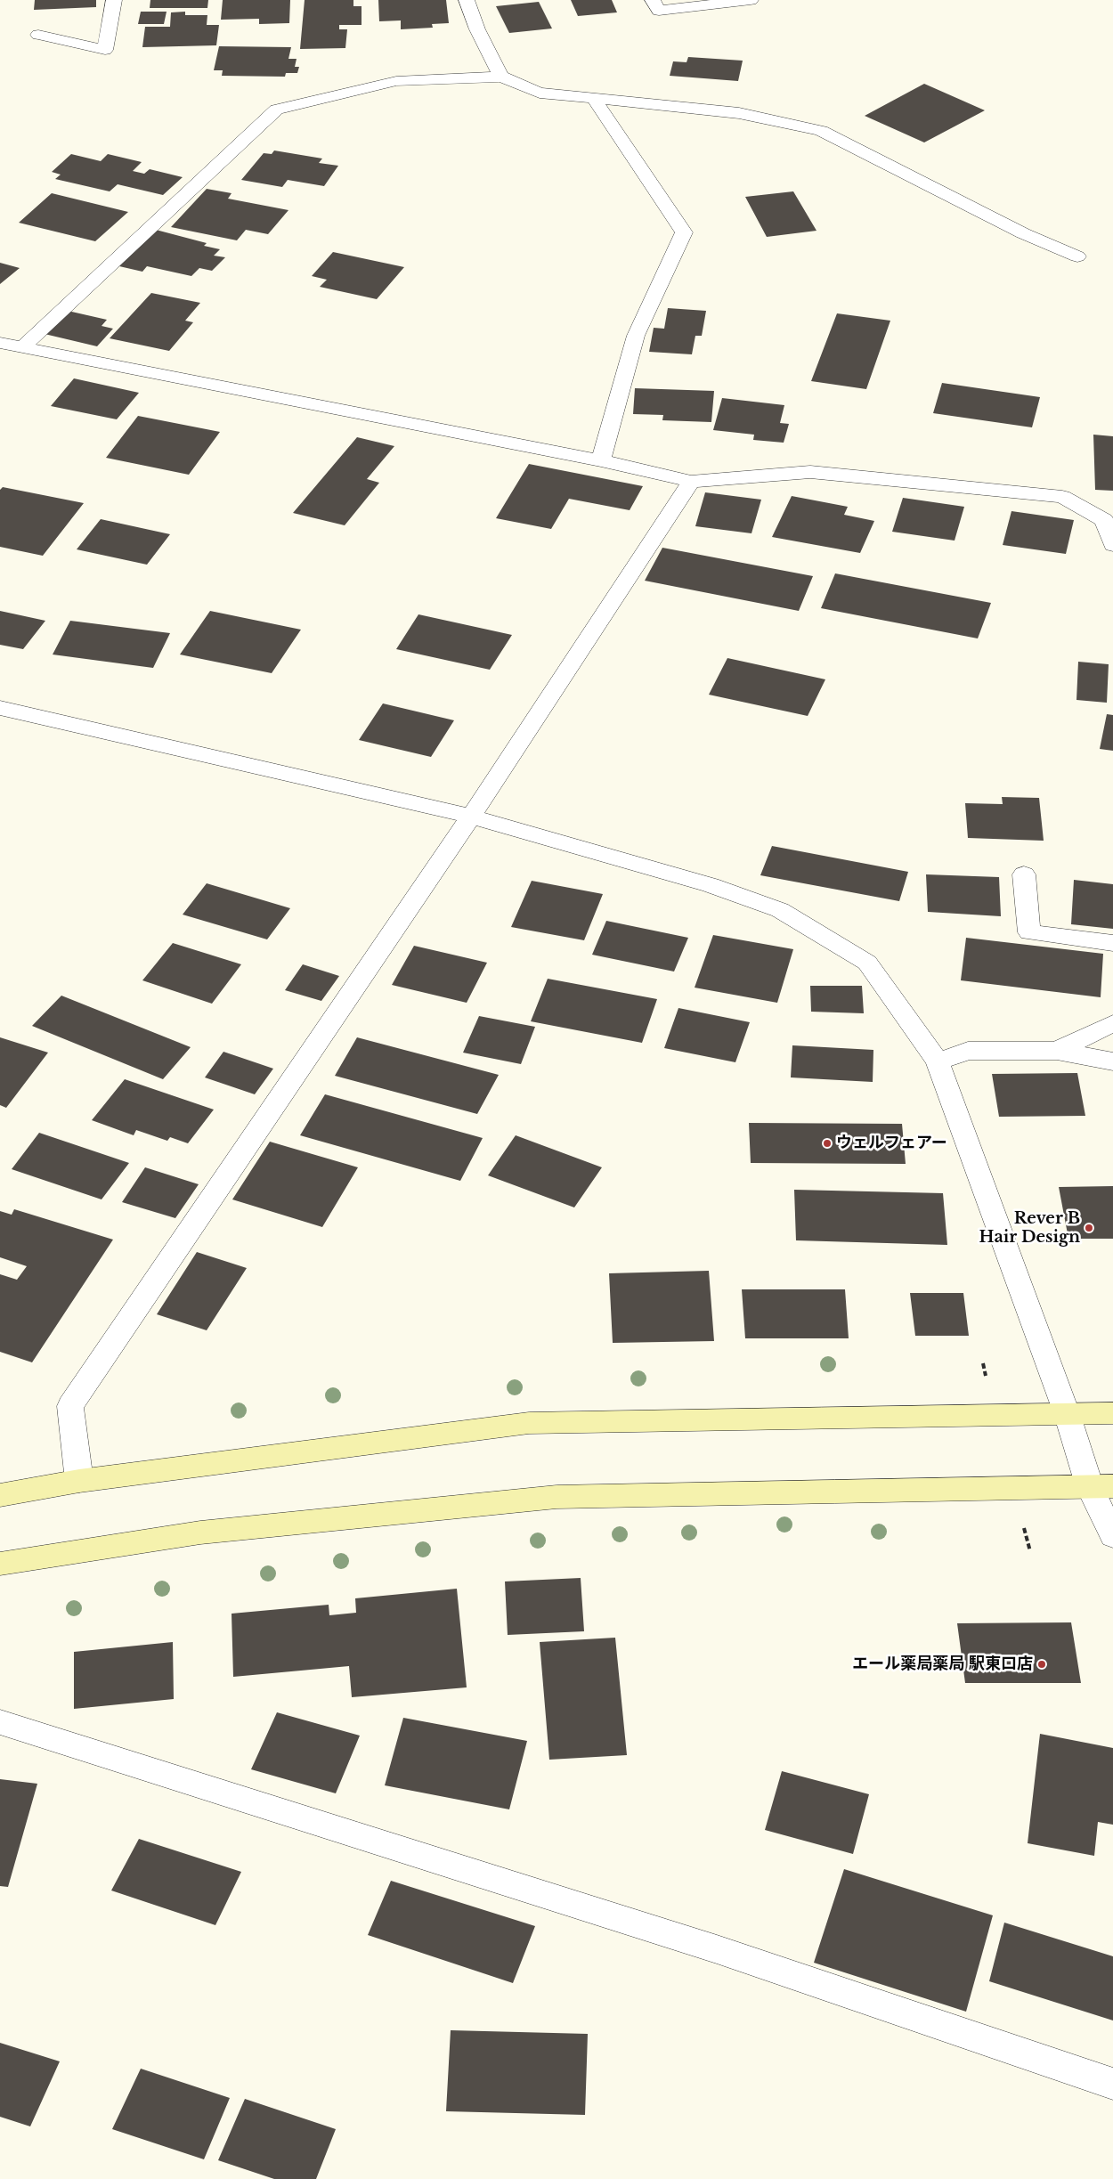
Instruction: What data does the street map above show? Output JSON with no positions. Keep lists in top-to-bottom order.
{
  "places": ["ウェルフェアー", "Rever B Hair Design", "エール薬局薬局 駅東口店"]
}
